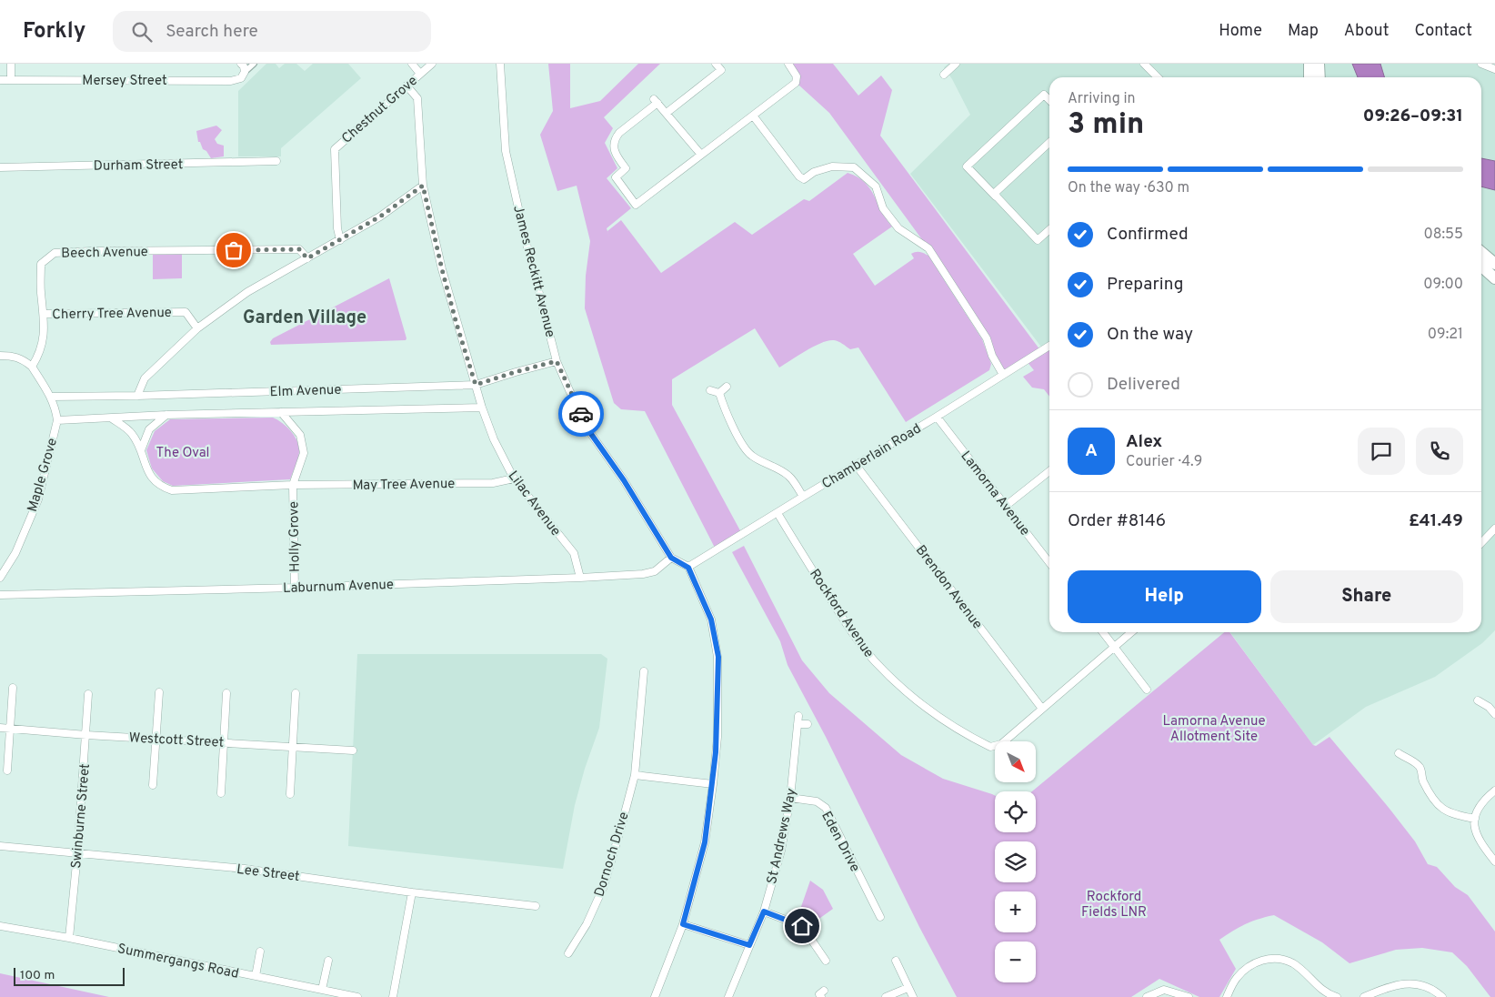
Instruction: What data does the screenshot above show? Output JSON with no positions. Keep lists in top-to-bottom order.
{
  "streets": {
    "street": [
      "Mersey Street",
      "Chestnut Grove",
      "Durham Street",
      "Beech Avenue",
      "James Reckitt Avenue",
      "Cherry Tree Avenue",
      "Elm Avenue",
      "Chamberlain Road",
      "Maple Grove",
      "May Tree Avenue",
      "Lamorna Avenue",
      "Lilac Avenue",
      "Holly Grove",
      "Laburnum Avenue",
      "Brendon Avenue",
      "Rockford Avenue",
      "Westcott Street",
      "Swinburne Street",
      "St Andrews Way",
      "Eden Drive",
      "Dornoch Drive",
      "Lee Street",
      "Summergangs Road"
    ]
  },
  "crossings": [
    ["Chestnut Grove", "Lilac Avenue"],
    ["Beech Avenue", "Cherry Tree Avenue"],
    ["James Reckitt Avenue", "Elm Avenue"],
    ["James Reckitt Avenue", "Chamberlain Road"],
    ["James Reckitt Avenue", "Laburnum Avenue"],
    ["Elm Avenue", "Maple Grove"],
    ["Elm Avenue", "Lilac Avenue"],
    ["Chamberlain Road", "Lamorna Avenue"],
    ["Chamberlain Road", "Brendon Avenue"],
    ["Chamberlain Road", "Rockford Avenue"],
    ["May Tree Avenue", "Lilac Avenue"],
    ["May Tree Avenue", "Holly Grove"],
    ["Lilac Avenue", "Laburnum Avenue"],
    ["Holly Grove", "Laburnum Avenue"],
    ["Brendon Avenue", "Rockford Avenue"],
    ["Westcott Street", "Swinburne Street"],
    ["Swinburne Street", "Lee Street"],
    ["Swinburne Street", "Summergangs Road"],
    ["St Andrews Way", "Eden Drive"]
  ],
  "districts": ["Garden Village"],
  "parks": ["The Oval", "Lamorna Avenue Allotment Site", "Rockford Fields LNR"],
  "scale_bar": "100 m",
  "north": "bottom right",
  "page": {
    "header": "Forkly",
    "search": "Search here",
    "nav": [
      "Home",
      "Map",
      "About",
      "Contact"
    ],
    "heading": ["3 min", "Arriving in", "09:26–09:31"],
    "panel": [
      "Alex",
      "Courier · 4.9",
      "Order #8146",
      "£41.49"
    ],
    "bar": "On the way · 630 m",
    "list": [
      ["Confirmed", "08:55"],
      ["Preparing", "09:00"],
      ["On the way", "09:21"],
      "Delivered"
    ],
    "round": "A",
    "buttons": ["Help", "Share"],
    "map_buttons": ["+", "−"],
    "scale": "100 m"
  }
}
